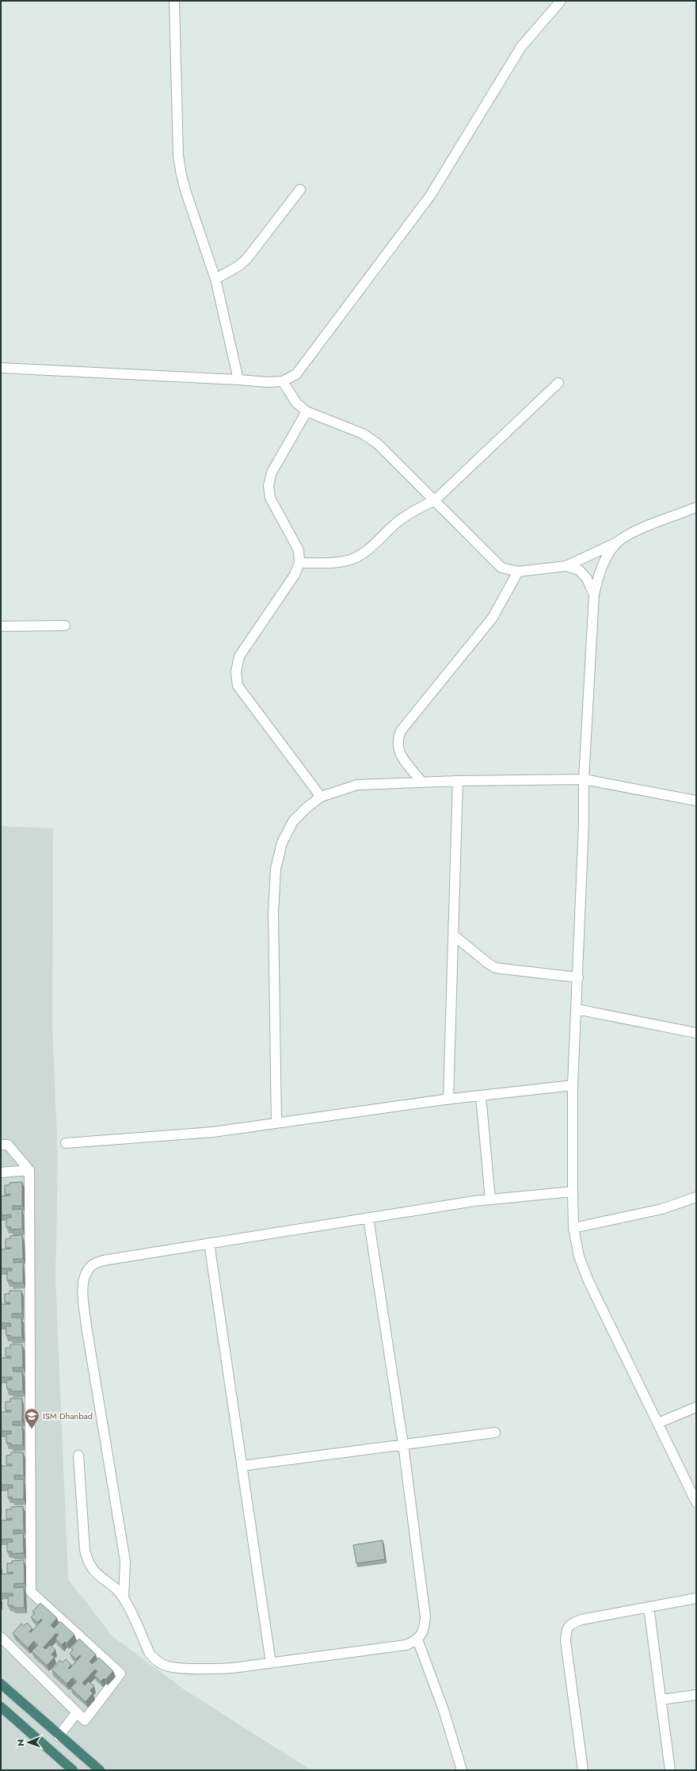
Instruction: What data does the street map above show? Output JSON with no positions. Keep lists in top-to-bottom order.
{
  "places": {
    "school or university": ["ISM Dhanbad"]
  },
  "north": "left"
}
